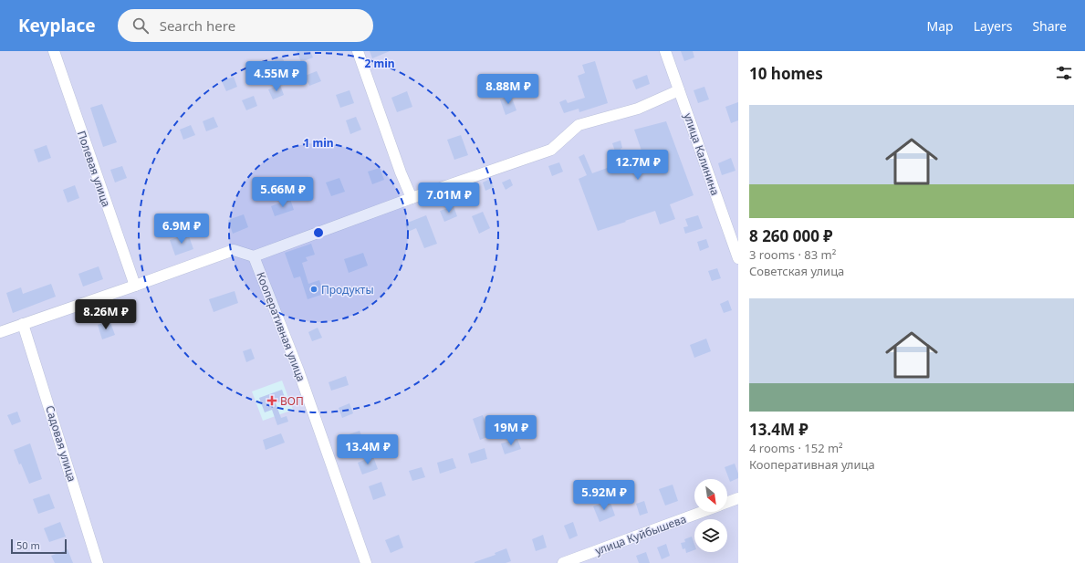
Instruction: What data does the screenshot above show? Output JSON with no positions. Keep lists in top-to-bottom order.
{
  "streets": {
    "street": [
      "улица Калинина",
      "Полевая улица",
      "Кооперативная улица",
      "Садовая улица",
      "улица Куйбышева"
    ]
  },
  "places": {
    "other": ["Продукты"],
    "health": ["ВОП"]
  },
  "scale_bar": "50 m",
  "north": "bottom right",
  "page": {
    "header": "Keyplace",
    "search": "Search here",
    "nav": ["Map", "Layers", "Share"],
    "heading": "10 homes",
    "price": [
      "4.55M ₽",
      "8.88M ₽",
      "12.7M ₽",
      "5.66M ₽",
      "7.01M ₽",
      "6.9M ₽",
      "8.26M ₽",
      "19M ₽",
      "13.4M ₽",
      "5.92M ₽"
    ],
    "list": [
      {
        "name": "8 260 000 ₽",
        "note": "3 rooms · 83 m² · Советская улица"
      },
      {
        "name": "13.4M ₽",
        "note": "4 rooms · 152 m² · Кооперативная улица"
      }
    ],
    "scale": "50 m"
  },
  "rings": ["2 min", "1 min"]
}
